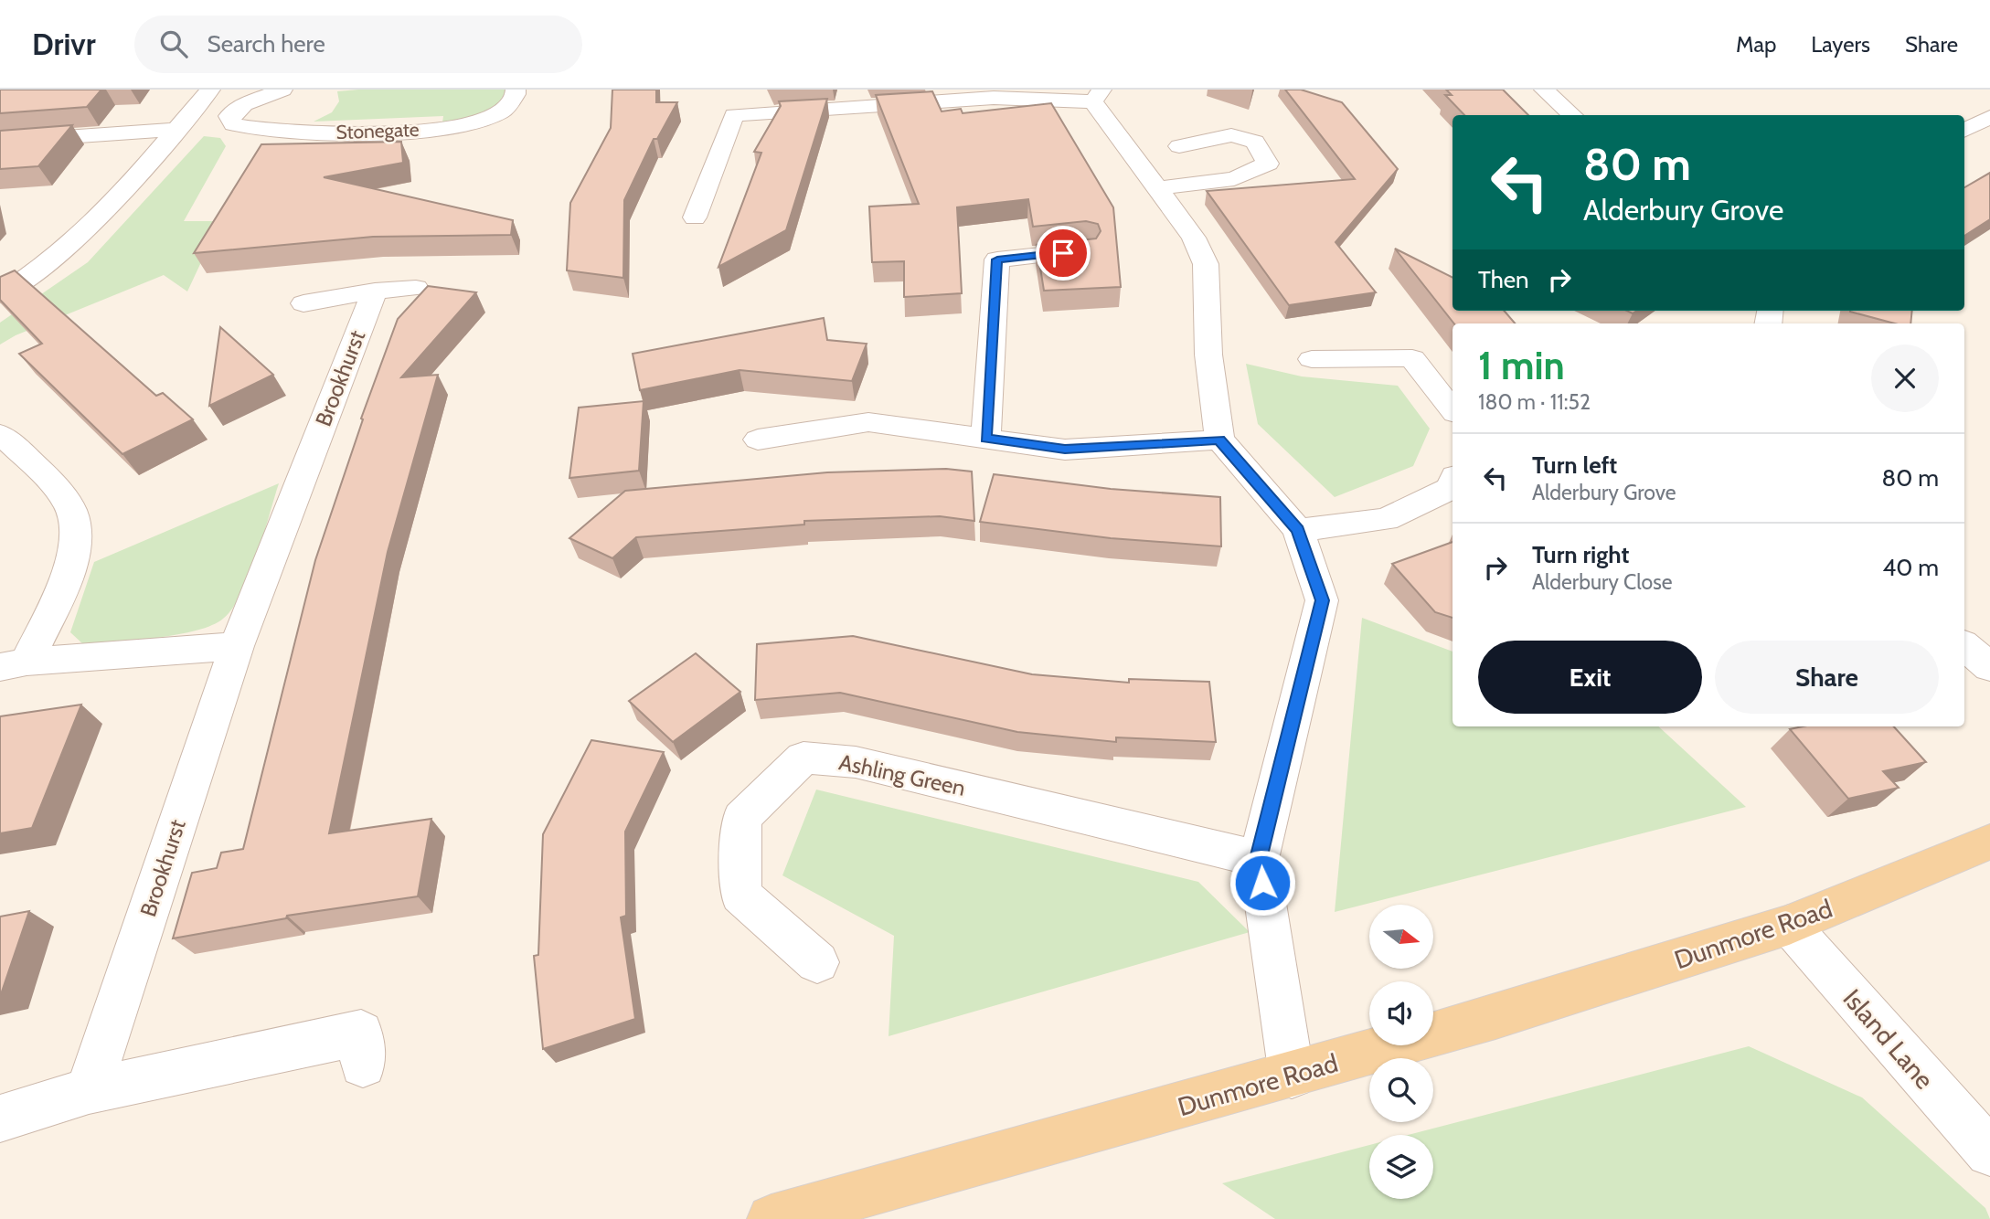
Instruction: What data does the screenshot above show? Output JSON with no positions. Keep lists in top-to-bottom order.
{
  "streets": {
    "main road": ["Dunmore Road"],
    "street": [
      "Stonegate",
      "Brookhurst",
      "Ashling Green",
      "Island Lane"
    ]
  },
  "crossings": [
    ["Dunmore Road", "Island Lane"]
  ],
  "north": "right",
  "page": {
    "header": "Drivr",
    "search": "Search here",
    "nav": ["Map", "Layers", "Share"],
    "turn": ["80 m", "Alderbury Grove"],
    "then": "Then",
    "heading": ["1 min", "180 m · 11:52"],
    "list": [
      {
        "name": "Turn left",
        "note": "Alderbury Grove",
        "value": "80 m"
      },
      {
        "name": "Turn right",
        "note": "Alderbury Close",
        "value": "40 m"
      }
    ],
    "buttons": ["Exit", "Share"]
  }
}
